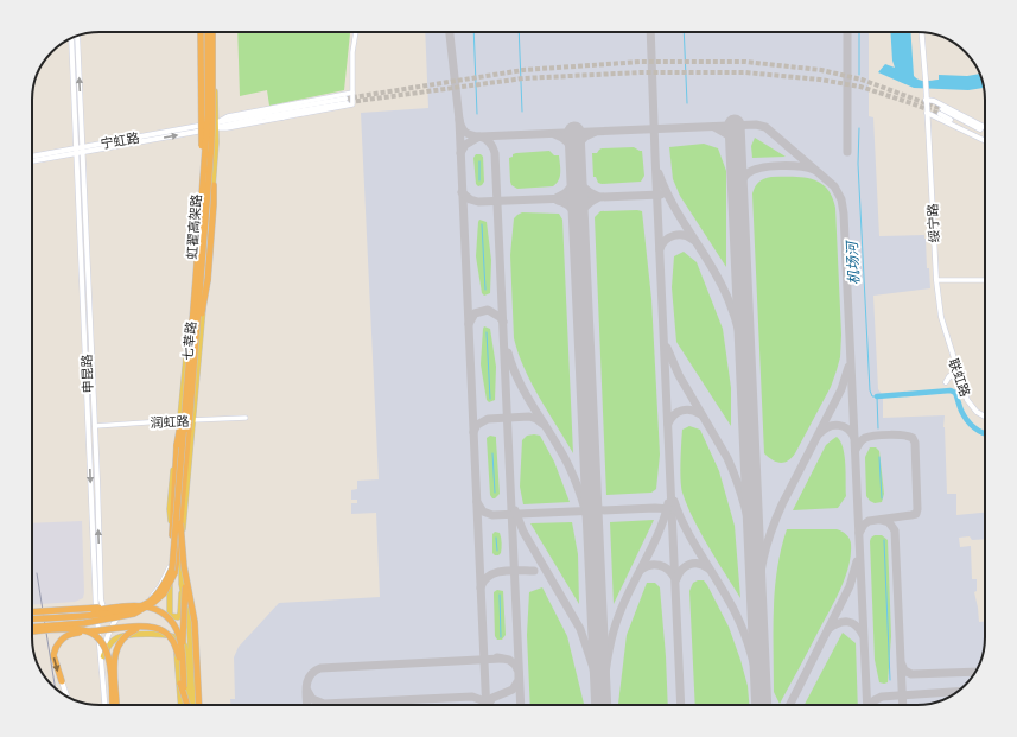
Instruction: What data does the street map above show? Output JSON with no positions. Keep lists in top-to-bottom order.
{
  "streets": {
    "highway": ["虹翟高架路"],
    "main road": [
      "宁虹路",
      "绥宁路",
      "七莘路",
      "申昆路",
      "联虹路"
    ],
    "street": ["润虹路"]
  },
  "crossings": [
    ["宁虹路", "七莘路"],
    ["宁虹路", "申昆路"],
    ["绥宁路", "联虹路"],
    ["七莘路", "润虹路"],
    ["申昆路", "润虹路"]
  ],
  "water": ["机场河"]
}
